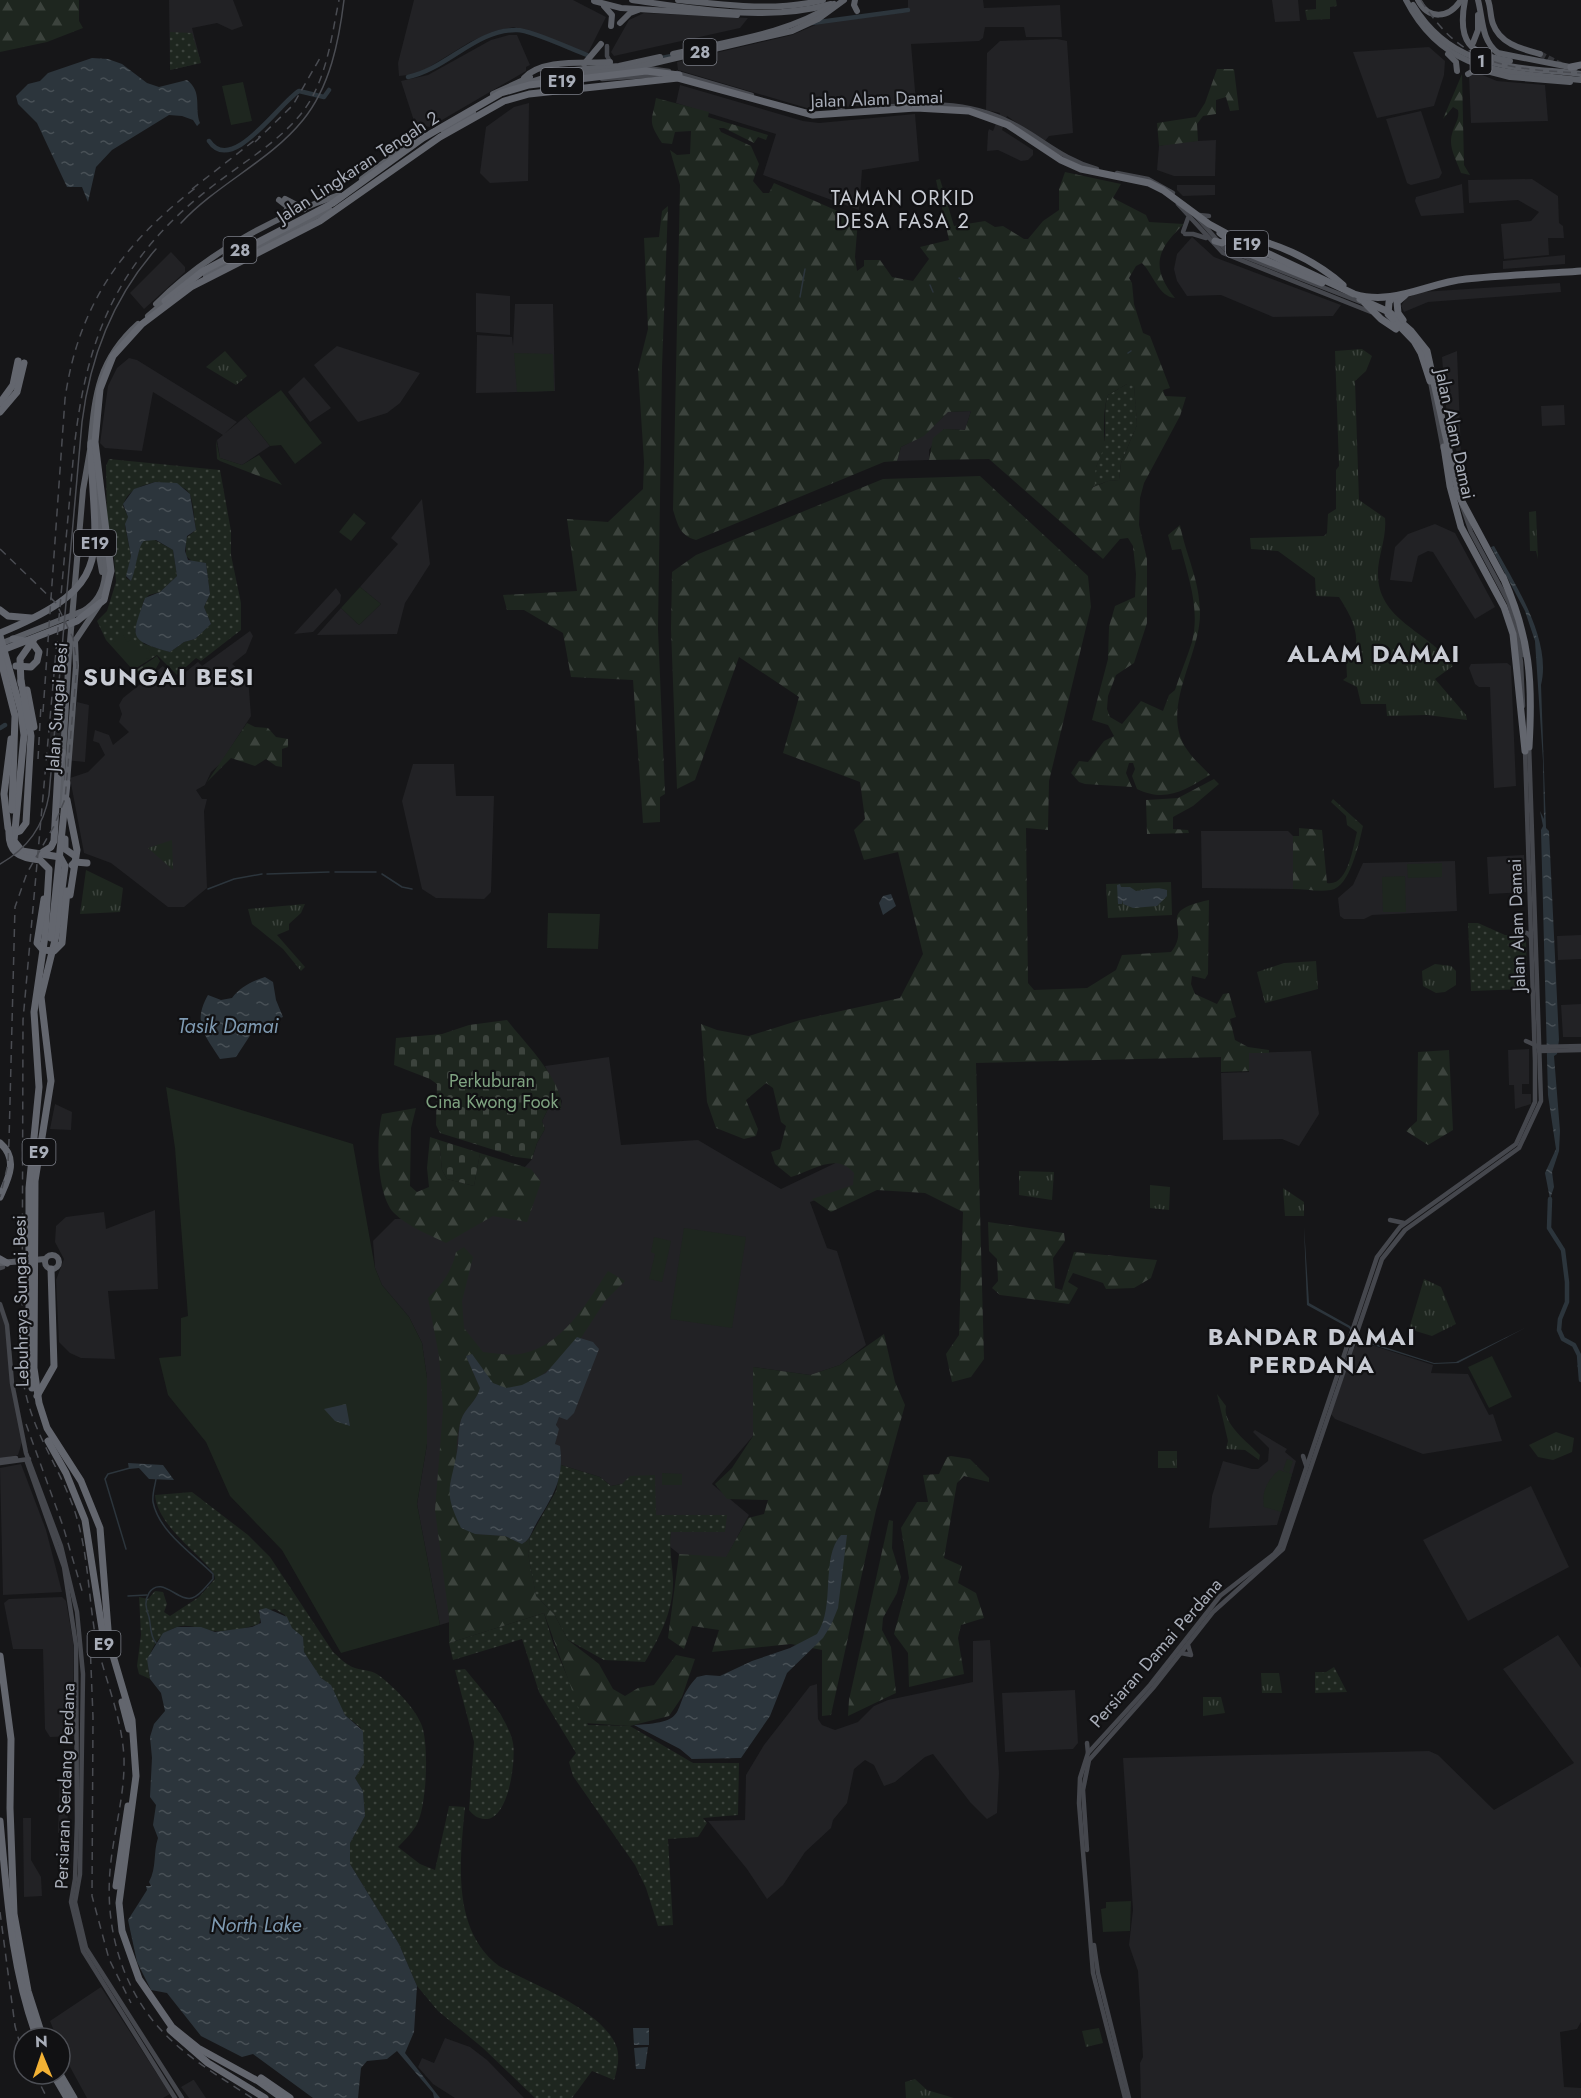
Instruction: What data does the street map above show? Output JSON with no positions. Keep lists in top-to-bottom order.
{
  "streets": {
    "highway": [
      "28",
      "1",
      "E19",
      "Jalan Lingkaran Tengah 2",
      "Jalan Sungai Besi",
      "E9",
      "Lebuhraya Sungai Besi"
    ],
    "main road": ["Jalan Alam Damai", "Persiaran Damai Perdana", "Persiaran Serdang Perdana"]
  },
  "crossings": [
    ["E19", "Jalan Lingkaran Tengah 2"],
    ["Jalan Alam Damai", "Jalan Lingkaran Tengah 2"],
    ["Jalan Alam Damai", "Persiaran Damai Perdana"],
    ["Jalan Lingkaran Tengah 2", "Jalan Sungai Besi"]
  ],
  "districts": [
    "TAMAN ORKID DESA FASA 2",
    "ALAM DAMAI",
    "SUNGAI BESI",
    "BANDAR DAMAI PERDANA"
  ],
  "water": ["Tasik Damai", "North Lake"],
  "parks": ["Perkuburan Cina Kwong Fook"],
  "north": "top"
}
